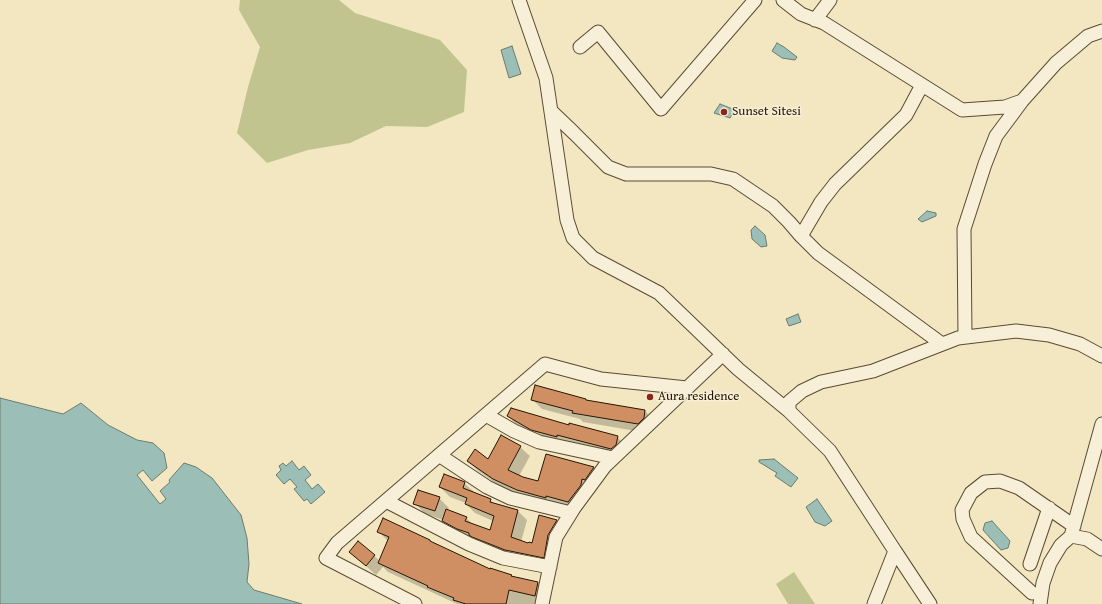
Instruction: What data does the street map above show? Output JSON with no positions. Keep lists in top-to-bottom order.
{
  "places": ["Sunset Sitesi", "Aura residence"]
}
